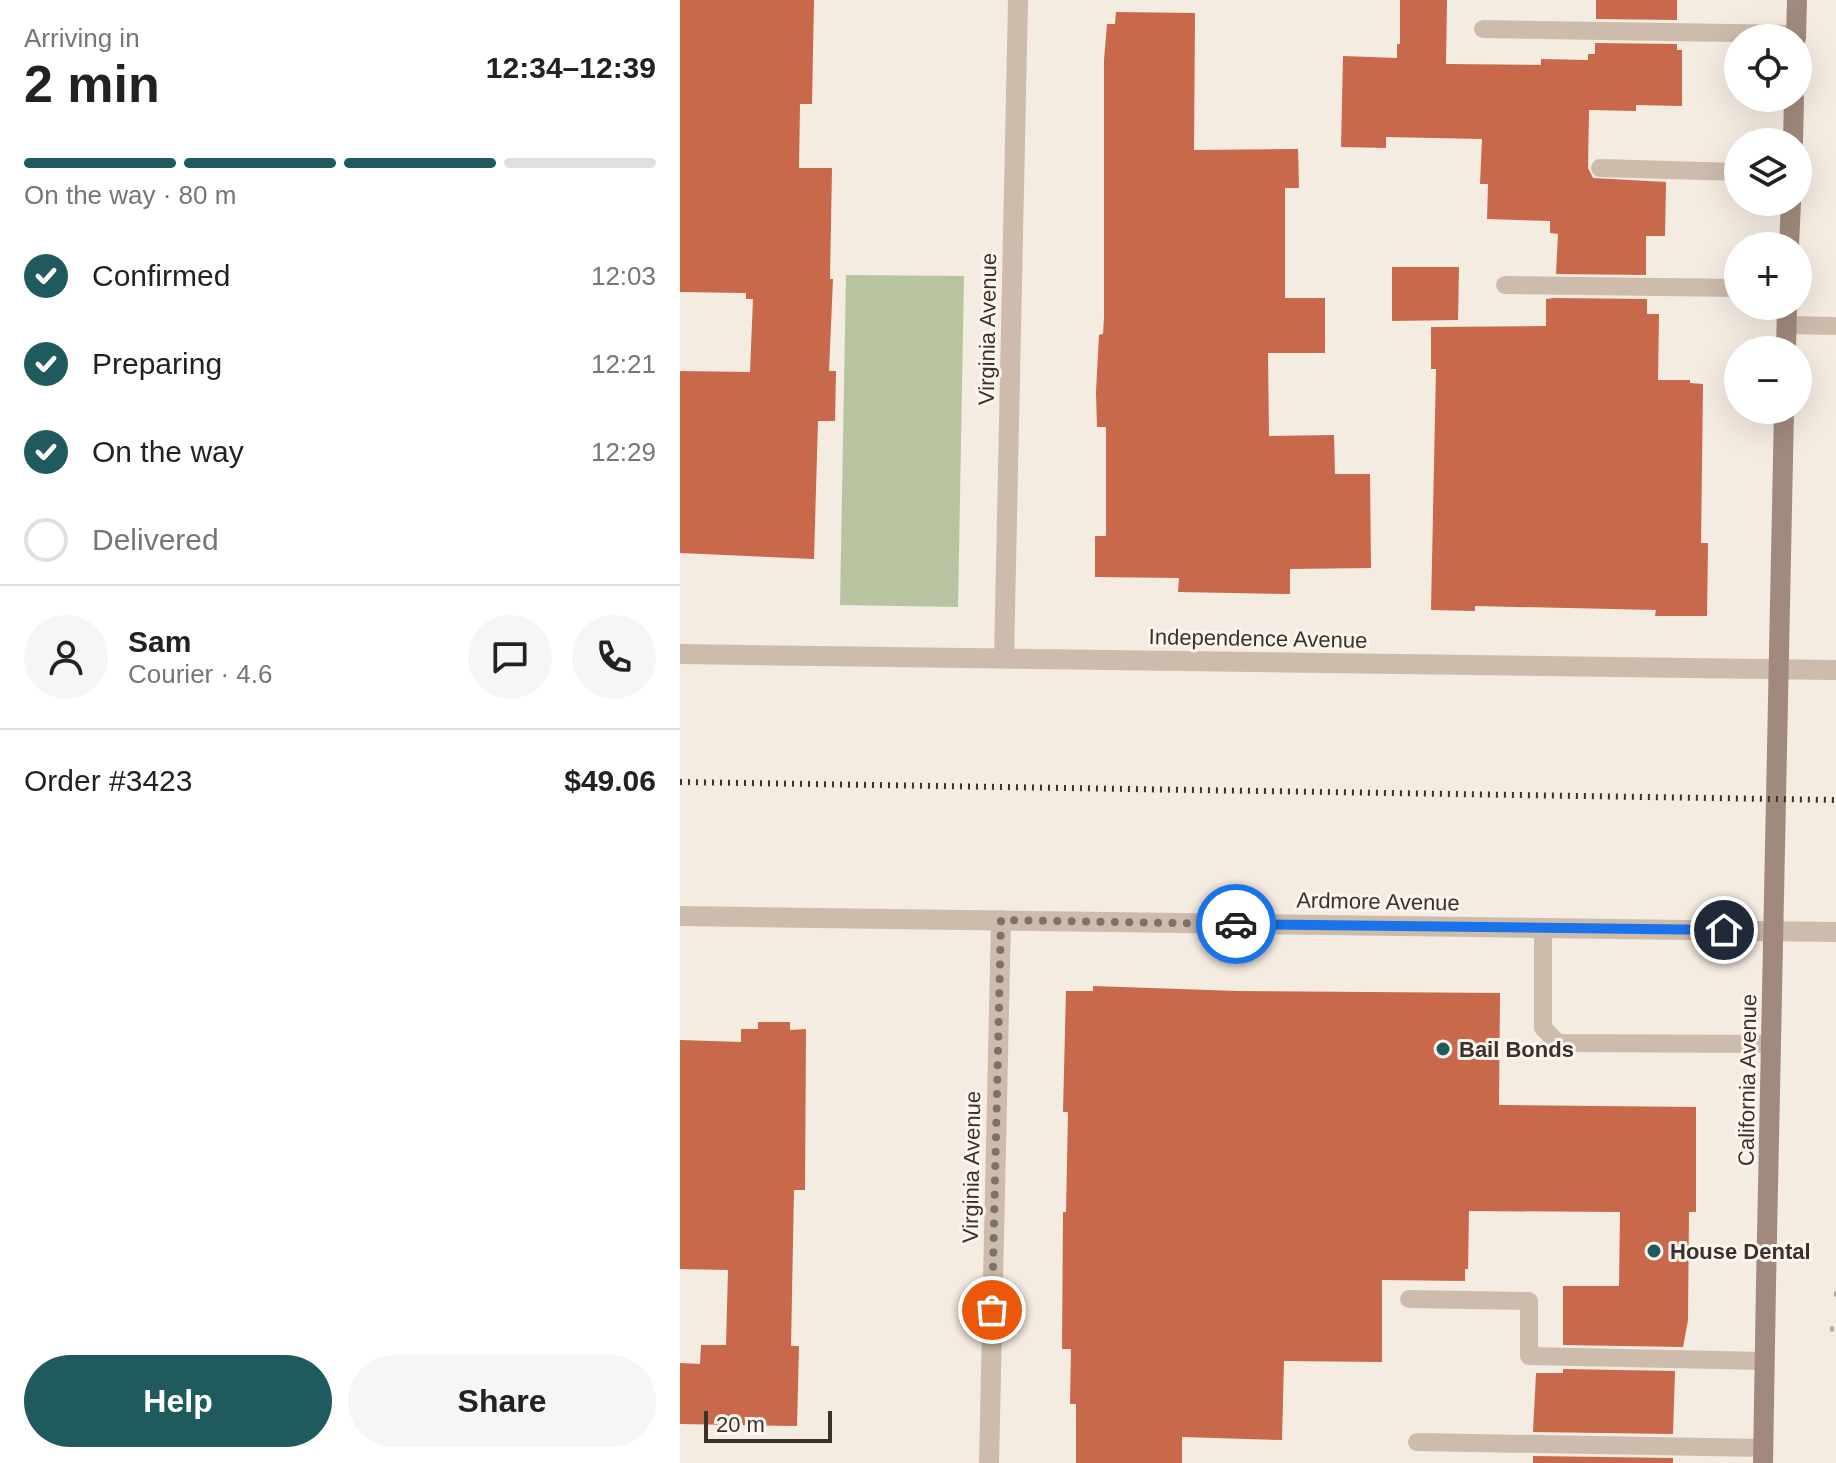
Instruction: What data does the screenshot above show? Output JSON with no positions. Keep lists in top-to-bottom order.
{
  "streets": {
    "main road": ["California Avenue"],
    "street": ["Virginia Avenue", "Independence Avenue", "Ardmore Avenue"]
  },
  "crossings": [
    ["Virginia Avenue", "Independence Avenue"],
    ["Virginia Avenue", "Ardmore Avenue"],
    ["Independence Avenue", "California Avenue"],
    ["Ardmore Avenue", "California Avenue"]
  ],
  "places": ["Bail Bonds", "House Dental"],
  "scale_bar": "20 m",
  "page": {
    "heading": ["2 min", "Arriving in", "12:34–12:39"],
    "panel": [
      "Sam",
      "Courier · 4.6",
      "Order #3423",
      "$49.06"
    ],
    "map_buttons": ["+", "−"],
    "bar": "On the way · 80 m",
    "list": [
      ["Confirmed", "12:03"],
      ["Preparing", "12:21"],
      ["On the way", "12:29"],
      "Delivered"
    ],
    "buttons": ["Help", "Share"],
    "scale": "20 m"
  }
}
